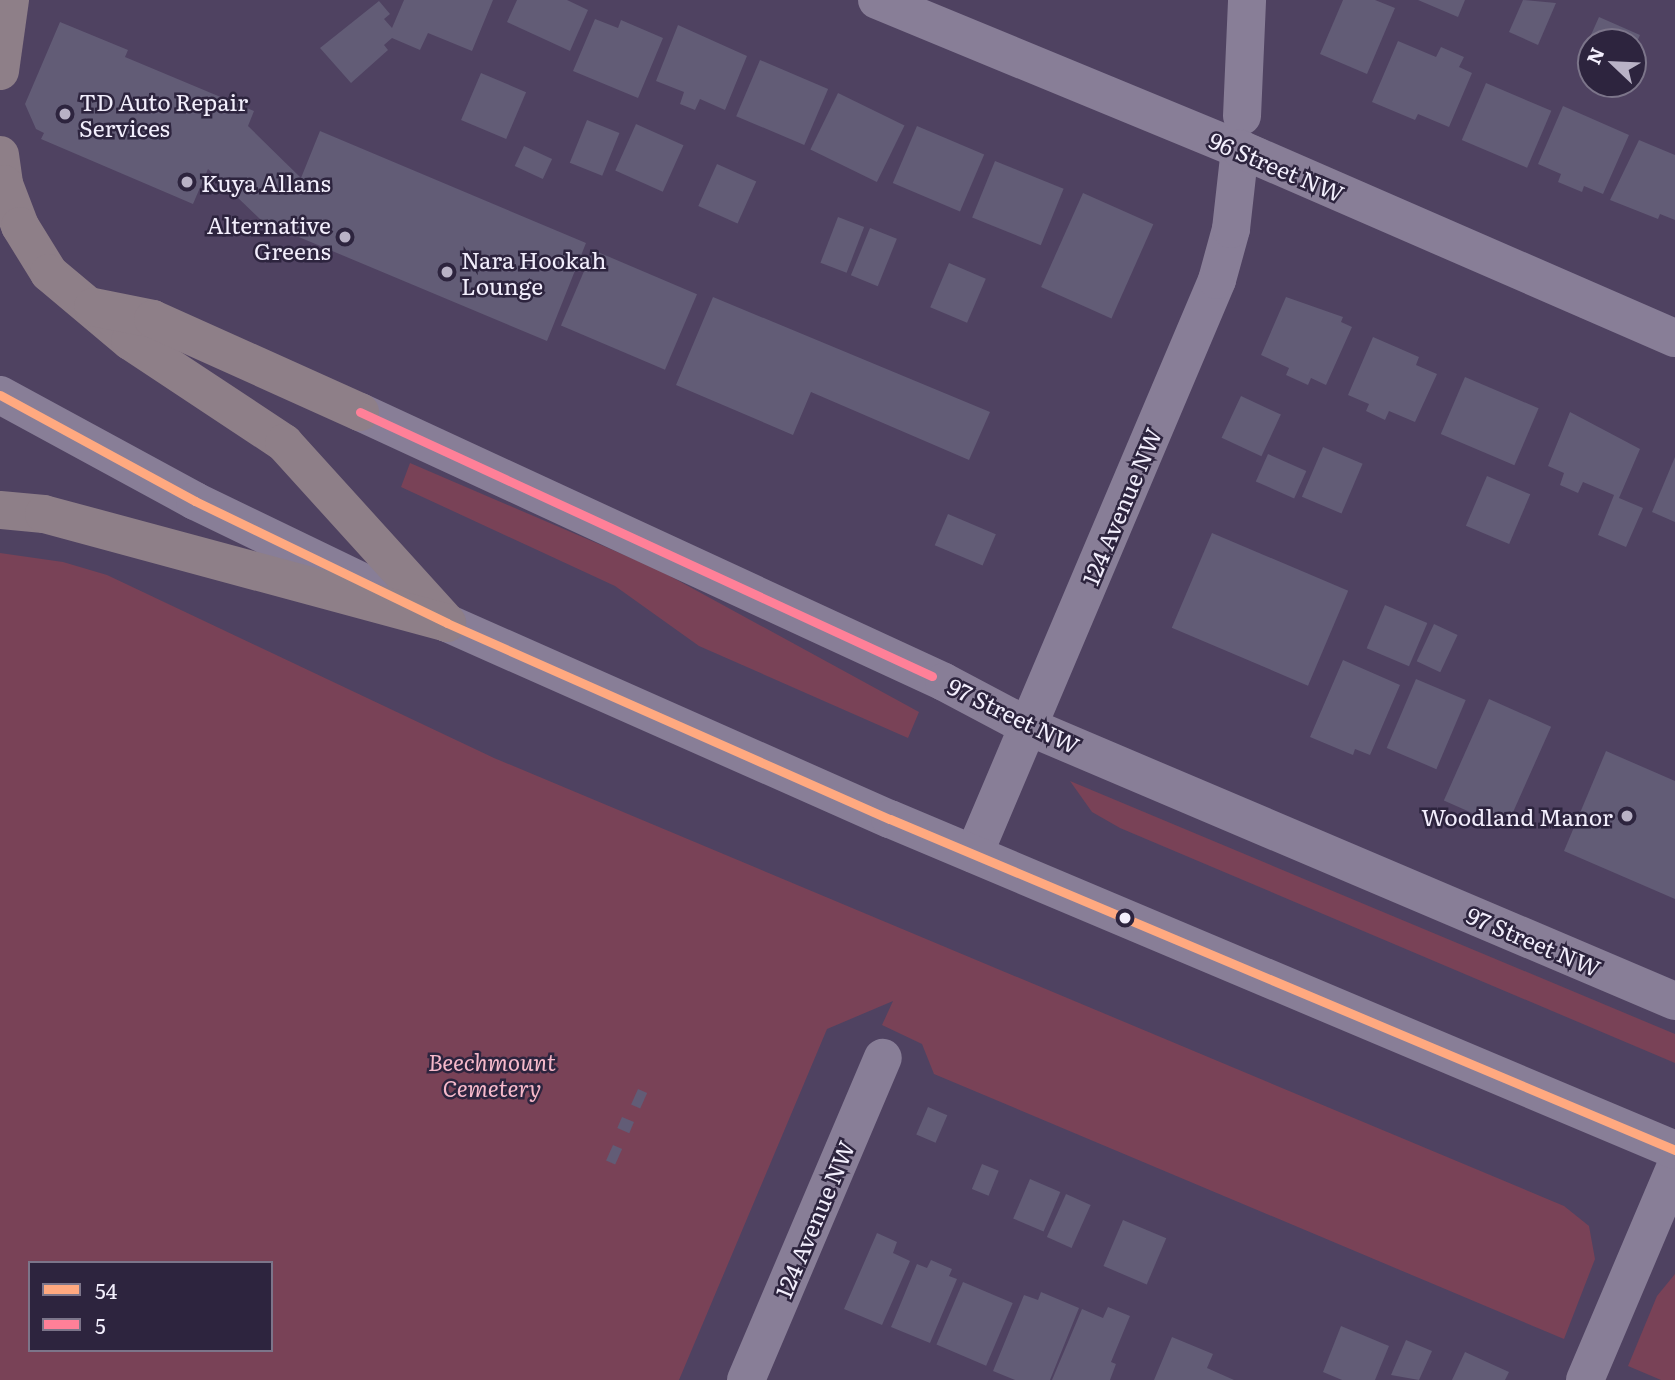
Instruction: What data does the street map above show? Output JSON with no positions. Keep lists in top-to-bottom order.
{
  "streets": {
    "street": ["96 Street NW", "124 Avenue NW", "97 Street NW"]
  },
  "crossings": [
    ["96 Street NW", "124 Avenue NW"],
    ["124 Avenue NW", "97 Street NW"]
  ],
  "parks": ["Beechmount Cemetery"],
  "places": [
    "TD Auto Repair Services",
    "Kuya Allans",
    "Alternative Greens",
    "Nara Hookah Lounge",
    "Woodland Manor"
  ],
  "lines": ["transit line 54", "transit line 5"],
  "legend": ["54", "5"],
  "north": "top left"
}
